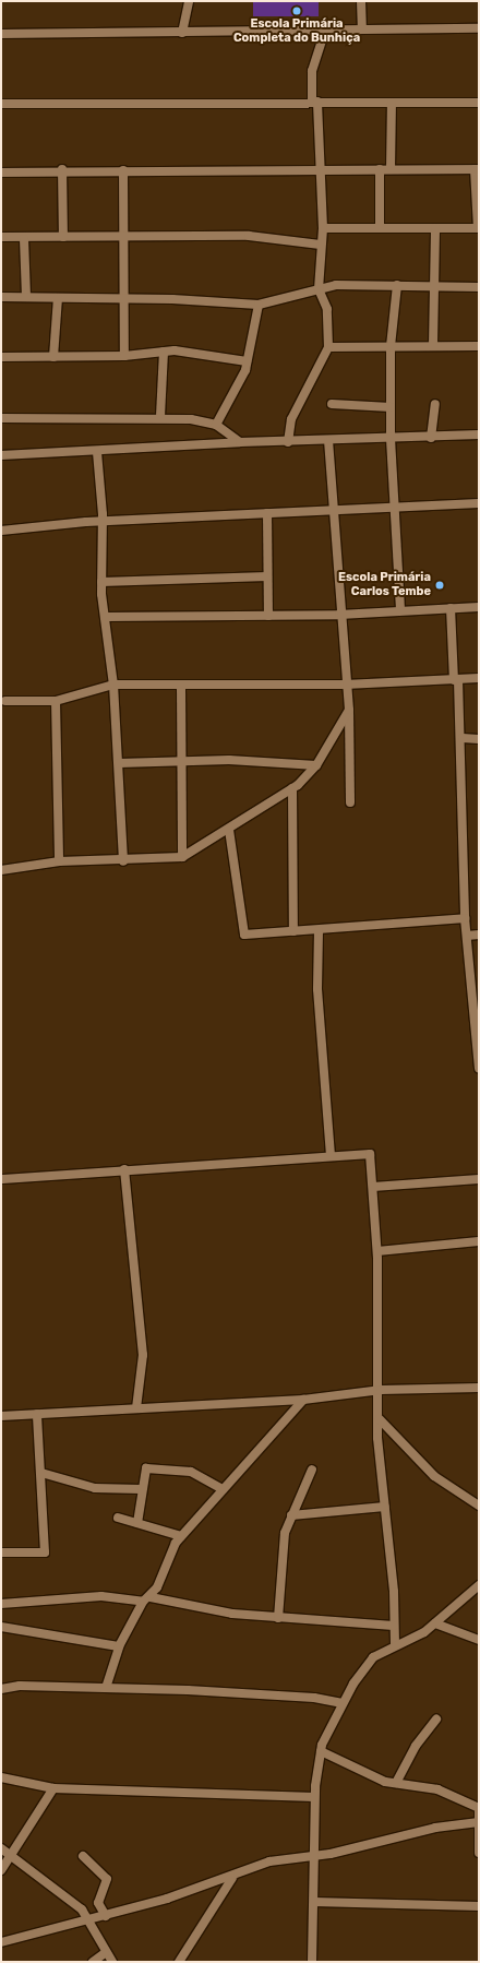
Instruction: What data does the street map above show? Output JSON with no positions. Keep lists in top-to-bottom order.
{
  "places": ["Escola Primária Completa do Bunhiça", "Escola Primária Carlos Tembe"]
}
